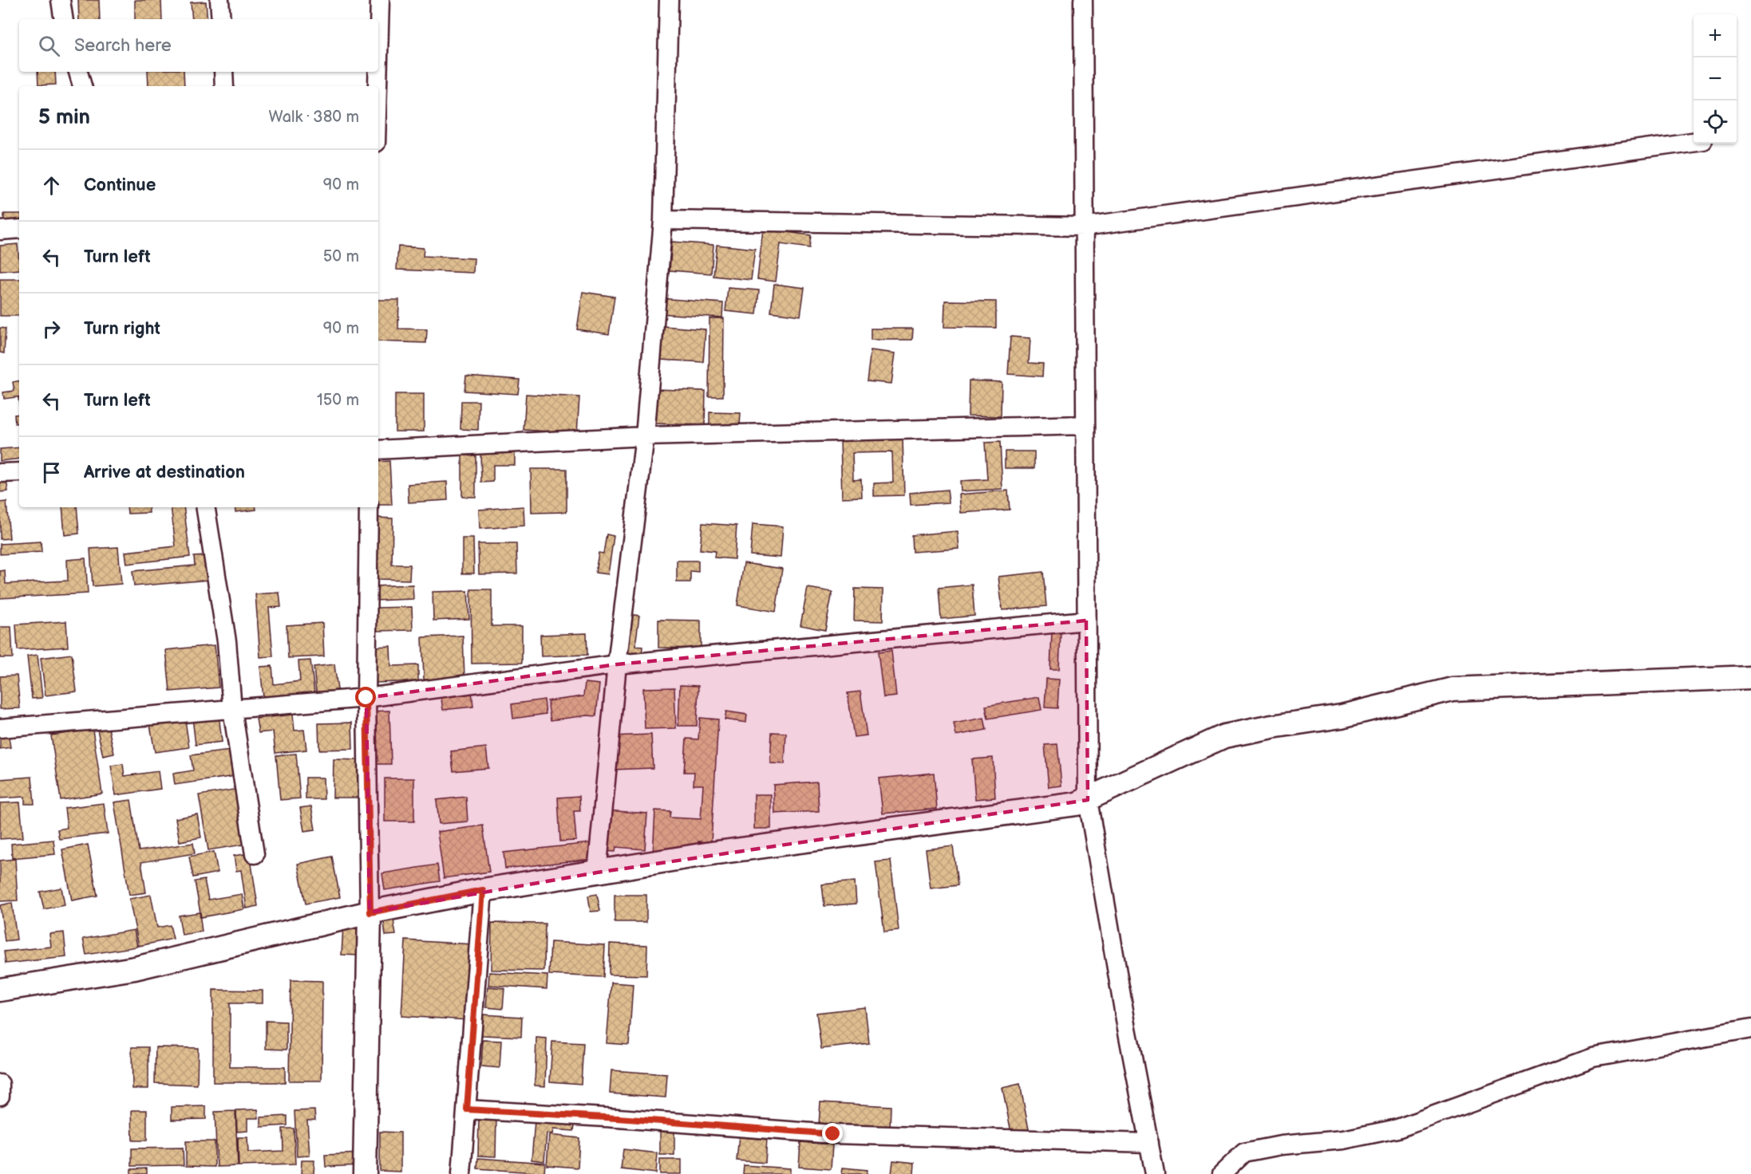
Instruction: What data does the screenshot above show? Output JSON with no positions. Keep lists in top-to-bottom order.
{
  "page": {
    "map_buttons": ["+", "−"],
    "search": "Search here",
    "heading": ["5 min", "Walk · 380 m"],
    "list": [
      ["Continue", "90 m"],
      ["Turn left", "50 m"],
      ["Turn right", "90 m"],
      ["Turn left", "150 m"],
      "Arrive at destination"
    ]
  }
}
